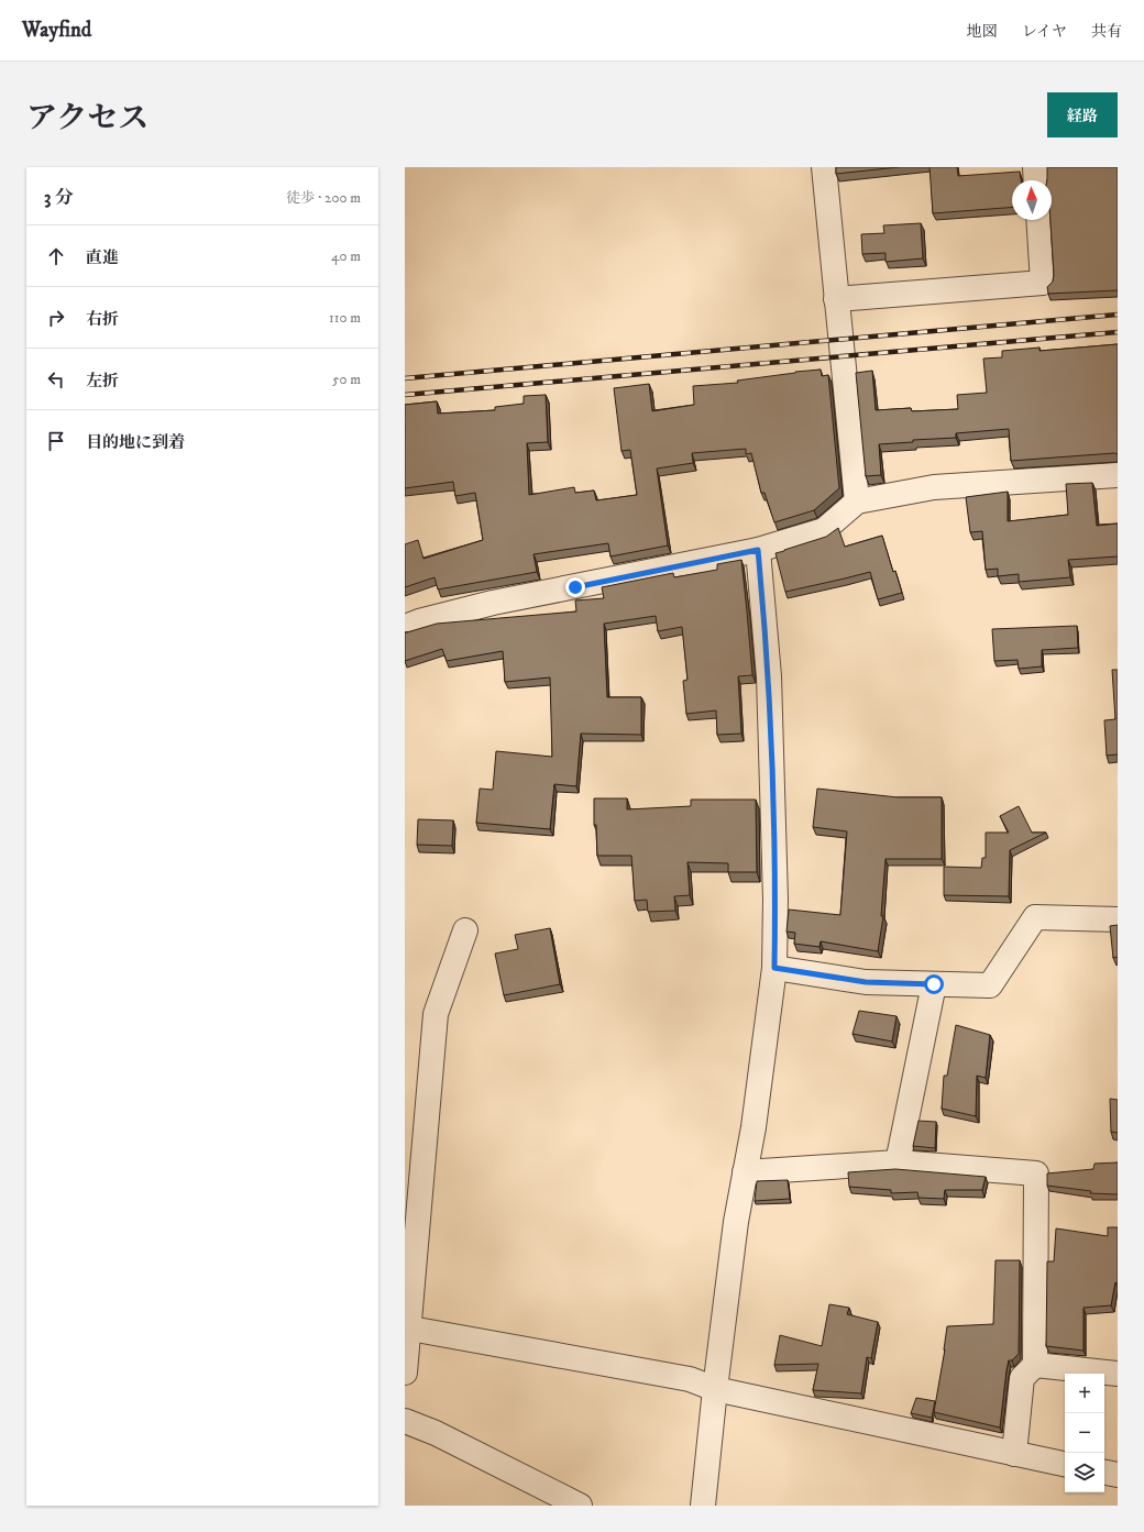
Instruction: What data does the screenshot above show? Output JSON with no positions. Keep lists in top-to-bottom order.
{
  "north": "top",
  "page": {
    "header": "Wayfind",
    "nav": ["地図", "レイヤ", "共有"],
    "title": "アクセス",
    "buttons": "経路",
    "heading": ["3 分", "徒歩 · 200 m"],
    "list": [
      ["直進", "40 m"],
      ["右折", "110 m"],
      ["左折", "50 m"],
      "目的地に到着"
    ],
    "map_buttons": ["+", "−"]
  }
}
